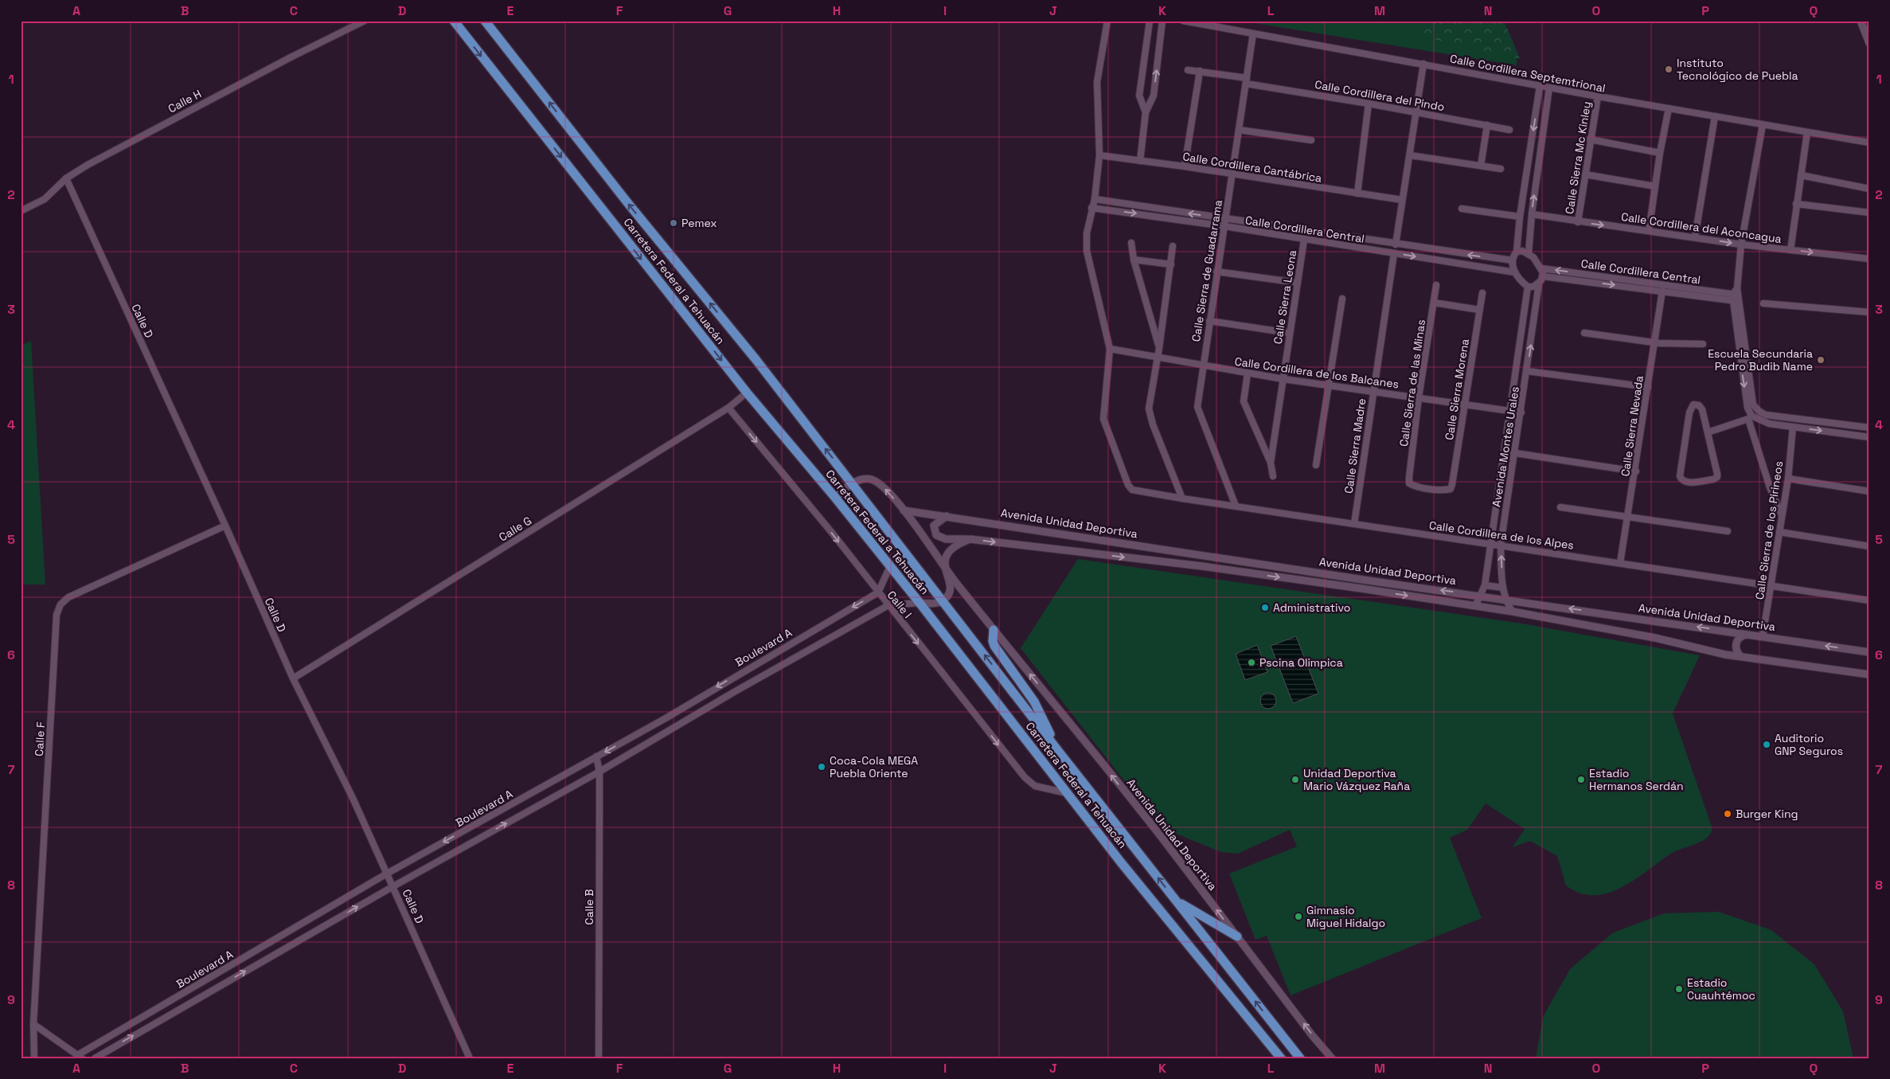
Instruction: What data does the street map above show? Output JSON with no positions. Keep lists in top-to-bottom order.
{
  "streets": {
    "main road": ["Carretera Federal a Tehuacán"],
    "street": [
      "Calle Cordillera Septemtrional",
      "Calle Cordillera del Pindo",
      "Calle H",
      "Calle Sierra Mc Kinley",
      "Calle Cordillera Cantábrica",
      "Calle Cordillera del Aconcagua",
      "Calle Cordillera Central",
      "Calle Sierra de Guadarrama",
      "Calle Sierra Leona",
      "Calle D",
      "Calle Cordillera de los Balcanes",
      "Calle Sierra de las Minas",
      "Calle Sierra Morena",
      "Calle Sierra Nevada",
      "Calle Sierra Madre",
      "Avenida Montes Urales",
      "Avenida Unidad Deportiva",
      "Calle G",
      "Calle Sierra de los Pirineos",
      "Calle Cordillera de los Alpes",
      "Calle I",
      "Boulevard A",
      "Calle F",
      "Calle B"
    ]
  },
  "crossings": [
    ["Calle Cordillera Septemtrional", "Calle Sierra Mc Kinley"],
    ["Calle Cordillera Septemtrional", "Calle Sierra de Guadarrama"],
    ["Calle Cordillera del Pindo", "Calle Sierra de Guadarrama"],
    ["Calle H", "Calle D"],
    ["Calle Sierra Mc Kinley", "Calle Cordillera del Aconcagua"],
    ["Calle Cordillera Cantábrica", "Calle Sierra de Guadarrama"],
    ["Calle Cordillera Central", "Calle Sierra de Guadarrama"],
    ["Calle Cordillera Central", "Calle Sierra Leona"],
    ["Calle Cordillera Central", "Calle Sierra Nevada"],
    ["Calle Cordillera Central", "Calle Sierra Madre"],
    ["Calle Cordillera Central", "Avenida Montes Urales"],
    ["Calle Sierra de Guadarrama", "Calle Cordillera de los Balcanes"],
    ["Calle Sierra de Guadarrama", "Calle Cordillera de los Alpes"],
    ["Carretera Federal a Tehuacán", "Avenida Unidad Deportiva"],
    ["Carretera Federal a Tehuacán", "Calle G"],
    ["Carretera Federal a Tehuacán", "Calle I"],
    ["Carretera Federal a Tehuacán", "Boulevard A"],
    ["Calle Sierra Leona", "Calle Cordillera de los Balcanes"],
    ["Calle D", "Calle G"],
    ["Calle D", "Boulevard A"],
    ["Calle D", "Calle F"],
    ["Calle Cordillera de los Balcanes", "Calle Sierra de las Minas"],
    ["Calle Cordillera de los Balcanes", "Calle Sierra Morena"],
    ["Calle Cordillera de los Balcanes", "Calle Sierra Madre"],
    ["Calle Cordillera de los Balcanes", "Avenida Montes Urales"],
    ["Calle Cordillera de los Balcanes", "Calle Cordillera de los Alpes"],
    ["Calle Sierra de las Minas", "Calle Sierra Morena"],
    ["Calle Sierra Nevada", "Calle Cordillera de los Alpes"],
    ["Calle Sierra Madre", "Calle Cordillera de los Alpes"],
    ["Avenida Montes Urales", "Avenida Unidad Deportiva"],
    ["Avenida Montes Urales", "Calle Cordillera de los Alpes"],
    ["Avenida Unidad Deportiva", "Calle Sierra de los Pirineos"],
    ["Calle G", "Calle I"],
    ["Calle Sierra de los Pirineos", "Calle Cordillera de los Alpes"],
    ["Calle I", "Boulevard A"],
    ["Boulevard A", "Calle B"]
  ],
  "one_way": ["Calle I"],
  "places": [
    "Instituto Tecnológico de Puebla",
    "Pemex",
    "Escuela Secundaria Pedro Budib Name",
    "Administrativo",
    "Pscina Olimpica",
    "Auditorio GNP Seguros",
    "Coca-Cola MEGA Puebla Oriente",
    "Unidad Deportiva Mario Vázquez Raña",
    "Estadio Hermanos Serdán",
    "Burger King",
    "Gimnasio Miguel Hidalgo",
    "Estadio Cuauhtémoc"
  ],
  "grid": {
    "columns": [
      "A",
      "B",
      "C",
      "D",
      "E",
      "F",
      "G",
      "H",
      "I",
      "J",
      "K",
      "L",
      "M",
      "N",
      "O",
      "P",
      "Q"
    ],
    "rows": [
      "1",
      "2",
      "3",
      "4",
      "5",
      "6",
      "7",
      "8",
      "9"
    ]
  }
}
